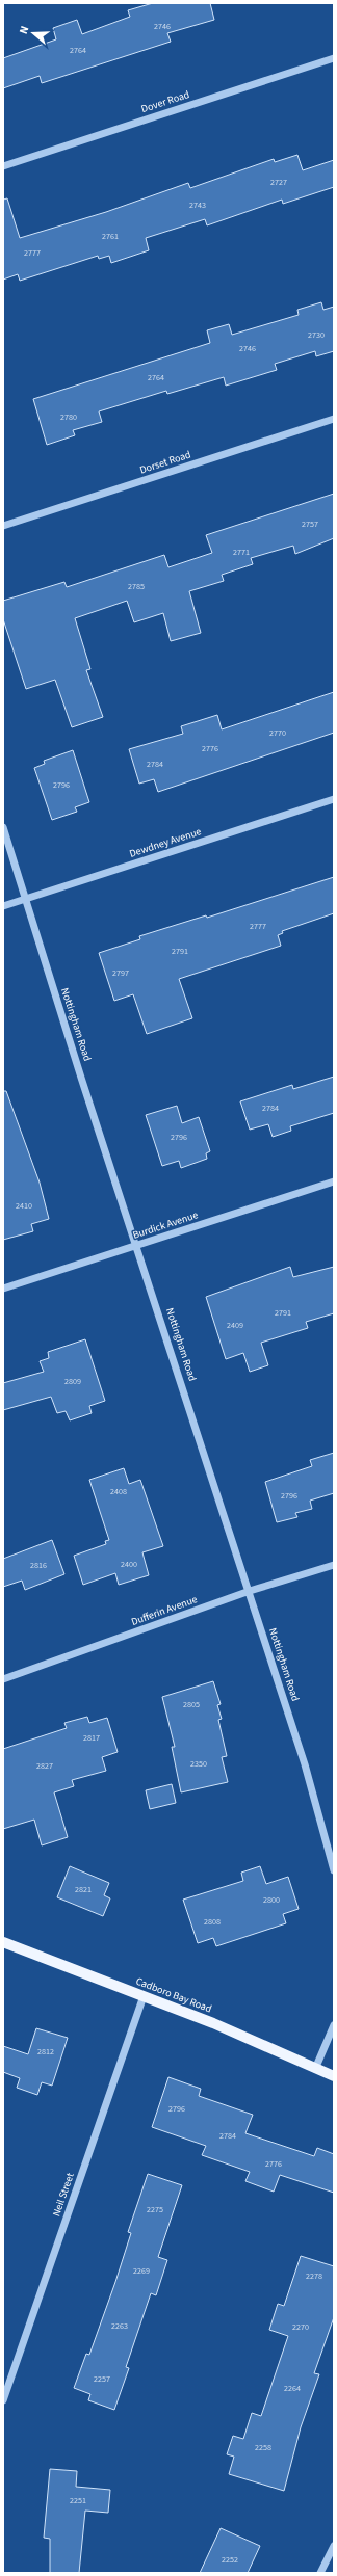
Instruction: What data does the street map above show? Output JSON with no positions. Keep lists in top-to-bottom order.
{
  "streets": {
    "main road": ["Cadboro Bay Road"],
    "street": [
      "Dover Road",
      "Dorset Road",
      "Dewdney Avenue",
      "Nottingham Road",
      "Burdick Avenue",
      "Dufferin Avenue",
      "Neil Street"
    ]
  },
  "crossings": [
    ["Dewdney Avenue", "Nottingham Road"],
    ["Nottingham Road", "Burdick Avenue"],
    ["Nottingham Road", "Dufferin Avenue"],
    ["Cadboro Bay Road", "Neil Street"]
  ],
  "house_numbers": [
    "2746",
    "2764",
    "2727",
    "2743",
    "2761",
    "2777",
    "2730",
    "2746",
    "2764",
    "2780",
    "2757",
    "2771",
    "2785",
    "2770",
    "2776",
    "2784",
    "2796",
    "2777",
    "2791",
    "2797",
    "2784",
    "2796",
    "2410",
    "2791",
    "2409",
    "2809",
    "2408",
    "2796",
    "2400",
    "2816",
    "2805",
    "2817",
    "2350",
    "2827",
    "2821",
    "2800",
    "2808",
    "2812",
    "2796",
    "2784",
    "2776",
    "2275",
    "2269",
    "2278",
    "2263",
    "2270",
    "2257",
    "2264",
    "2258",
    "2251",
    "2252"
  ],
  "north": "left"
}
